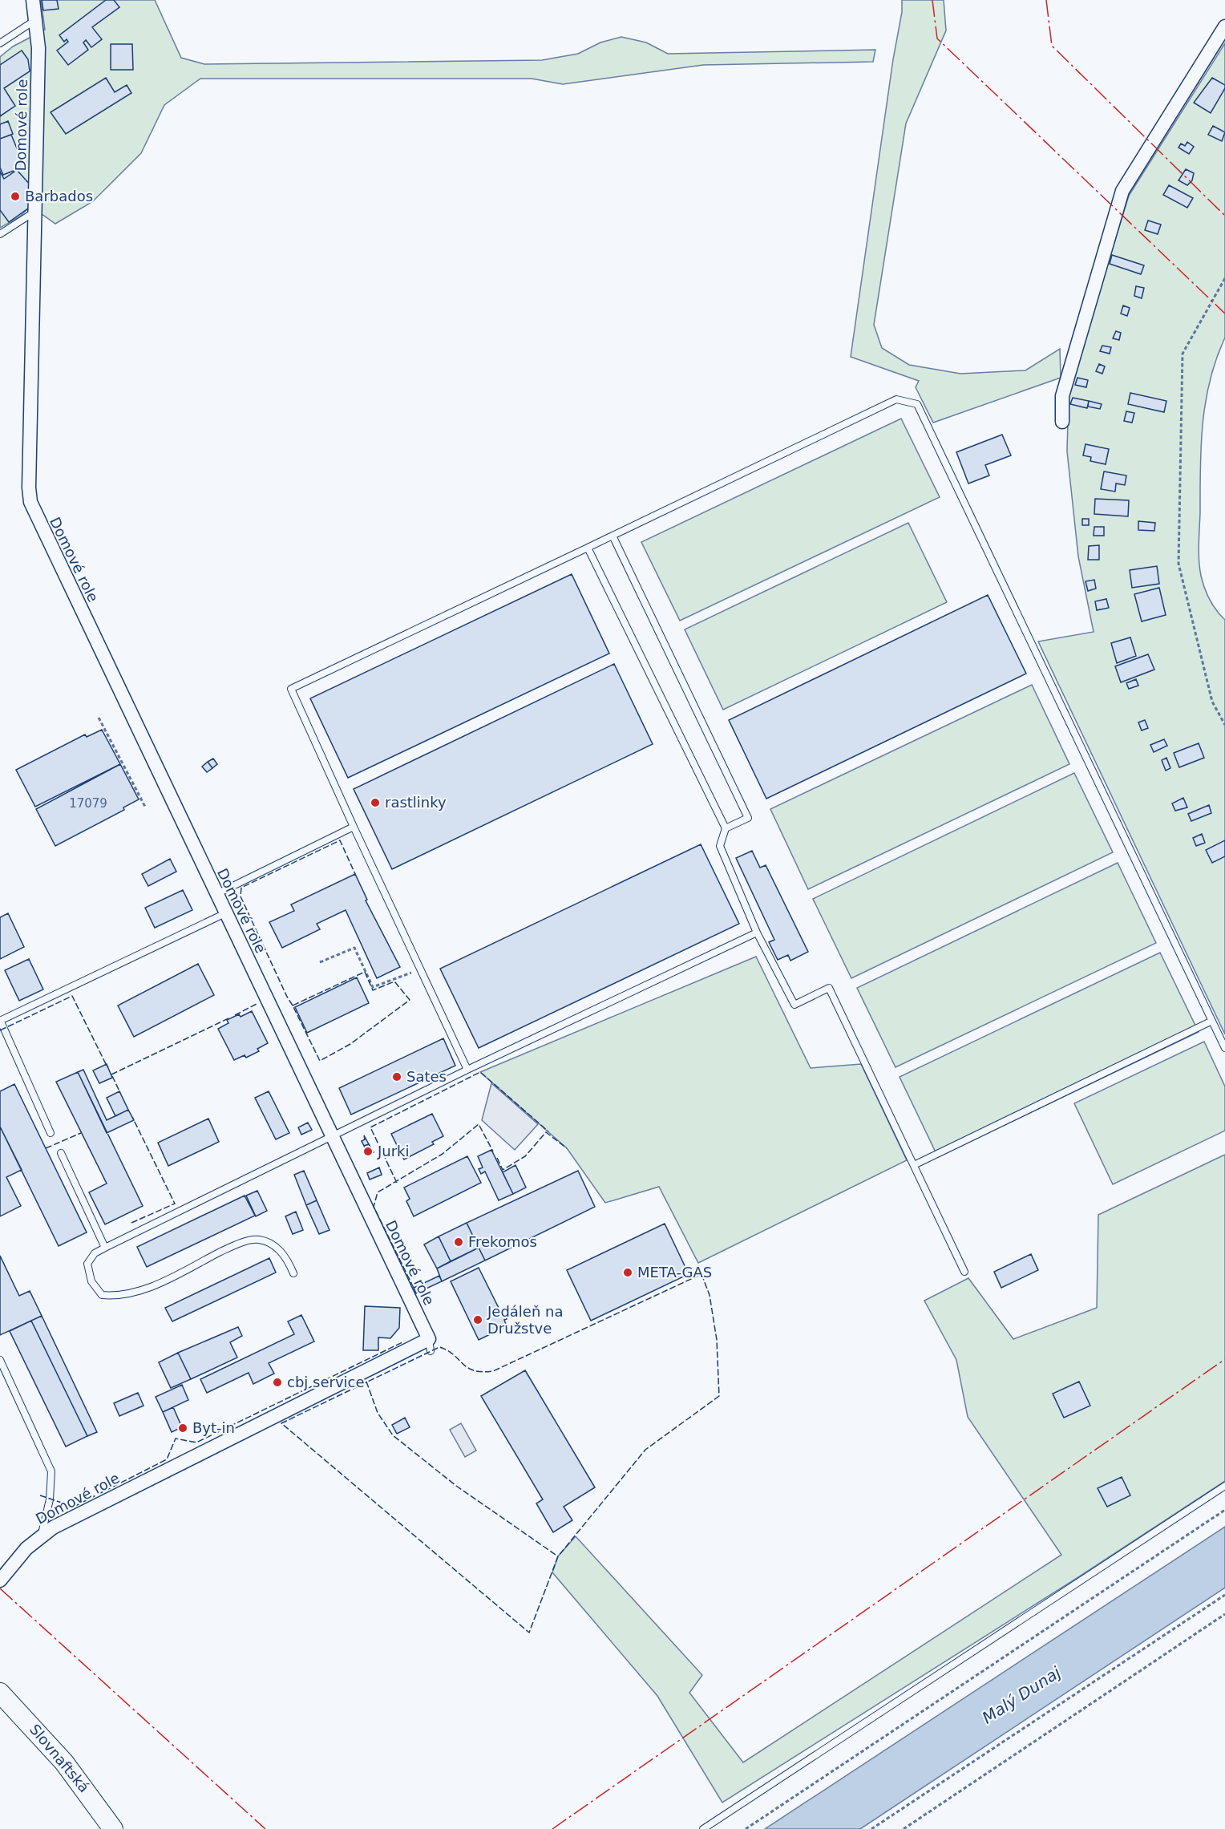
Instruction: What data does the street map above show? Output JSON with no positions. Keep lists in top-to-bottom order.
{
  "streets": {
    "main road": ["Slovnaftská"],
    "street": ["Domové role"]
  },
  "water": ["Malý Dunaj"],
  "places": [
    "Barbados",
    "rastlinky",
    "Sates",
    "Jurki",
    "Frekomos",
    "META-GAS",
    "Jedáleň na Družstve",
    "cbj service",
    "Byt-in"
  ],
  "house_numbers": ["17079"]
}
